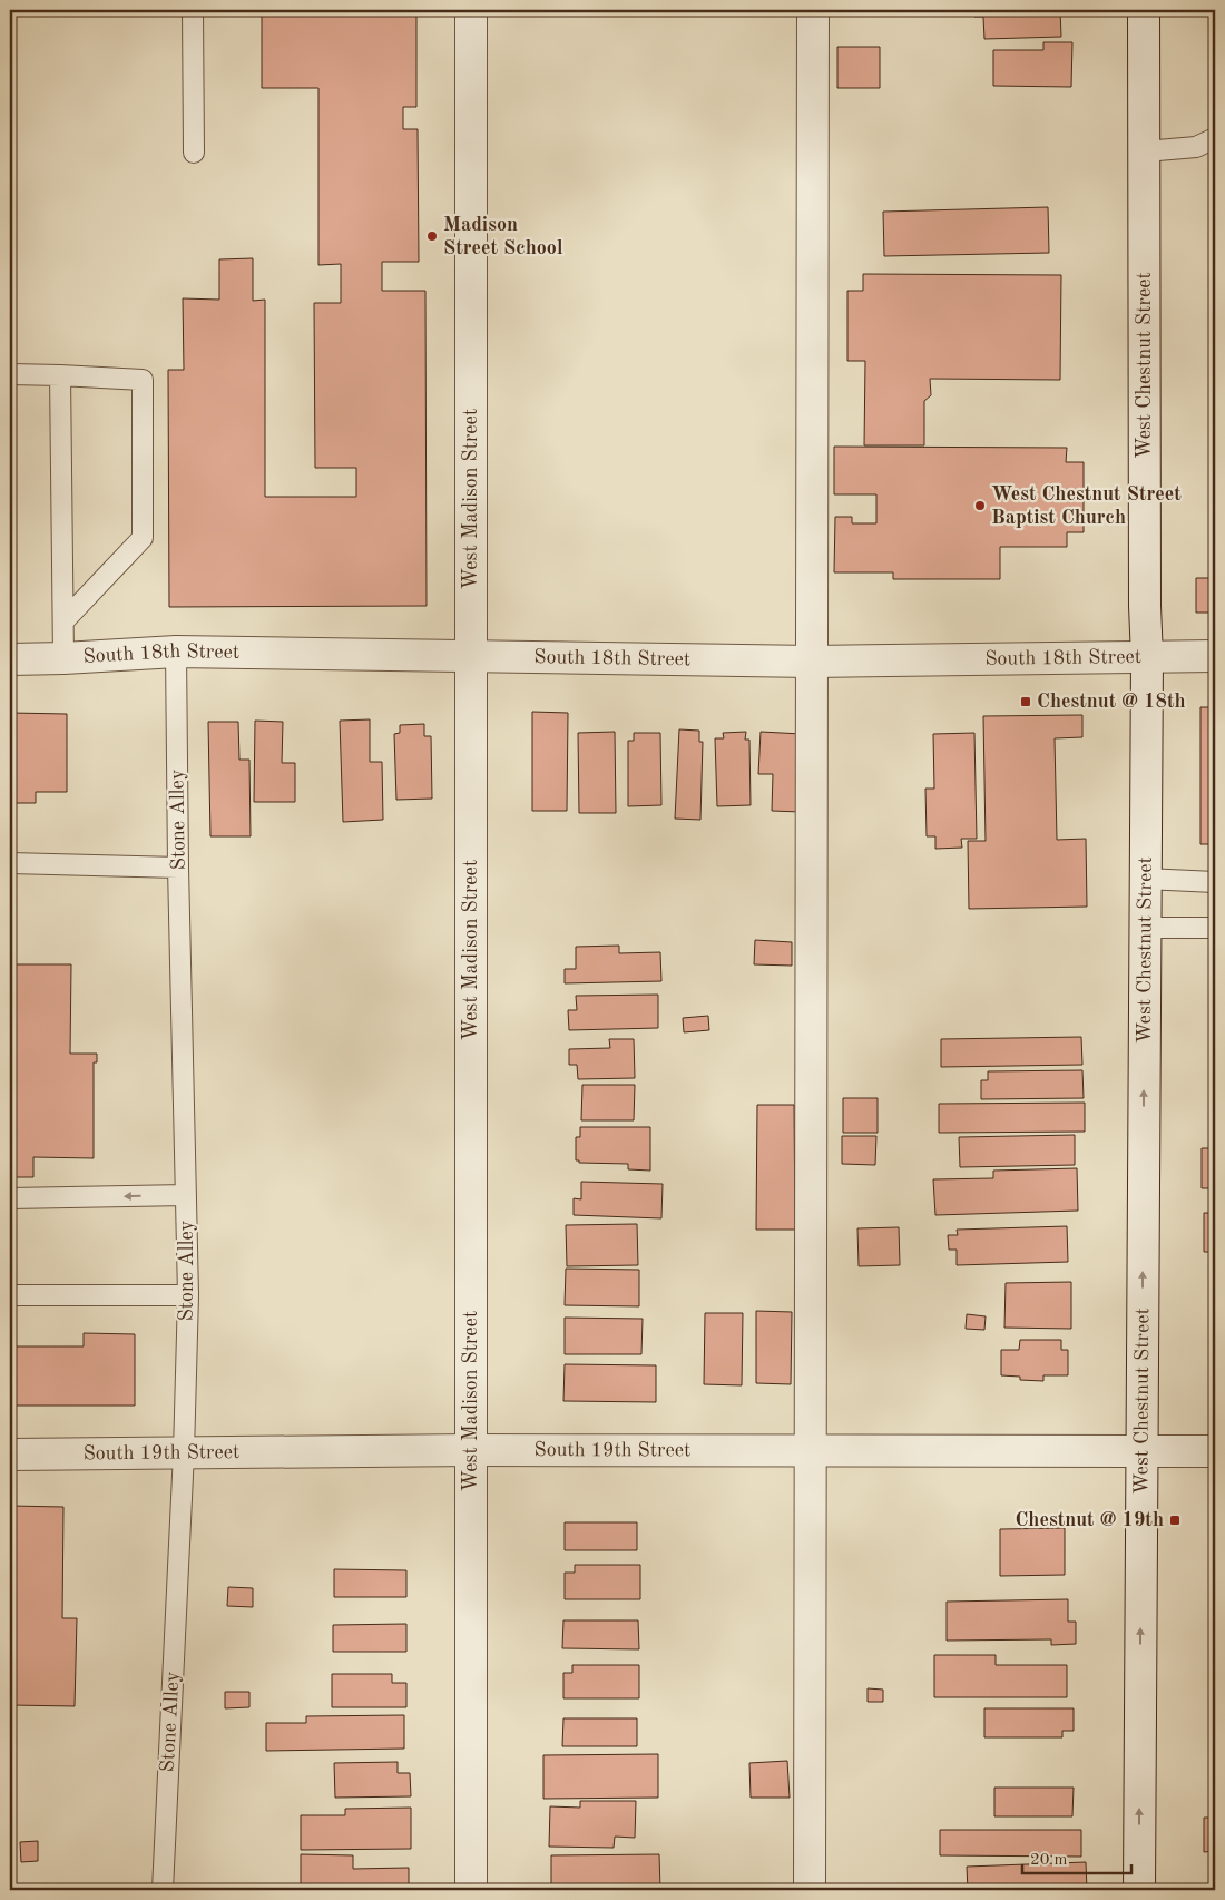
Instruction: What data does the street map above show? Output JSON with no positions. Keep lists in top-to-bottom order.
{
  "streets": {
    "street": [
      "West Chestnut Street",
      "West Madison Street",
      "South 18th Street",
      "South 19th Street"
    ],
    "lane": ["Stone Alley"]
  },
  "crossings": [
    ["West Chestnut Street", "South 18th Street"],
    ["West Chestnut Street", "South 19th Street"],
    ["West Madison Street", "South 18th Street"],
    ["West Madison Street", "South 19th Street"],
    ["South 18th Street", "Stone Alley"],
    ["Stone Alley", "South 19th Street"]
  ],
  "one_way": ["West Chestnut Street"],
  "places": {
    "other": ["Madison Street School", "West Chestnut Street Baptist Church"],
    "transit": ["Chestnut @ 18th", "Chestnut @ 19th"]
  },
  "scale_bar": "20 m"
}
